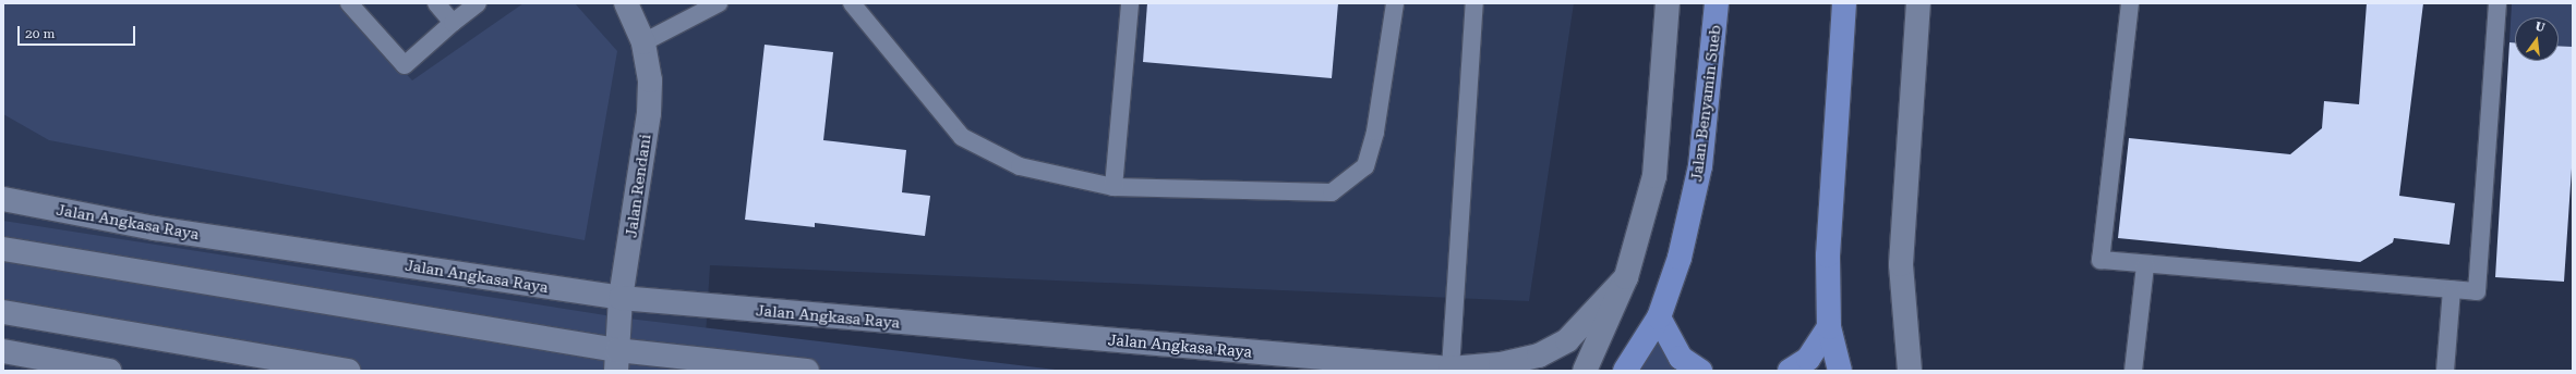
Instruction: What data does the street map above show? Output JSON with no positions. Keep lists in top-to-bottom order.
{
  "streets": {
    "main road": ["Jalan Benyamin Sueb", "Jalan Rendani", "Jalan Angkasa Raya"]
  },
  "crossings": [
    ["Jalan Rendani", "Jalan Angkasa Raya"]
  ],
  "scale_bar": "20 m",
  "north": "top"
}
